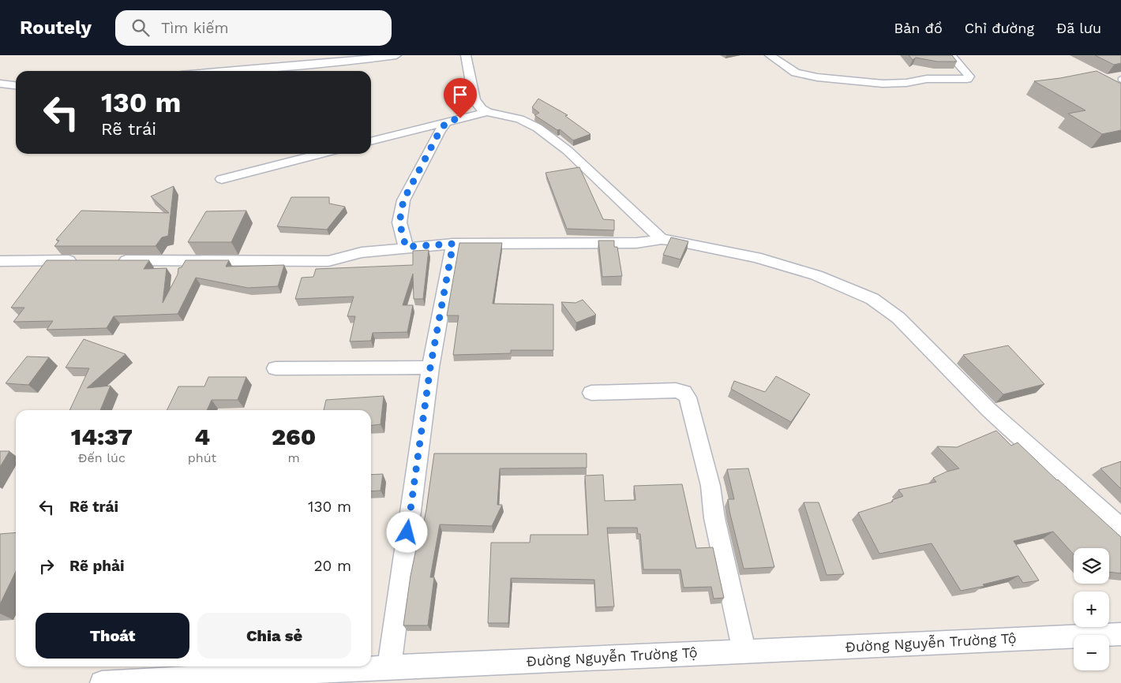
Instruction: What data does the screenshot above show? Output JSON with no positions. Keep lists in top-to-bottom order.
{
  "streets": {
    "street": ["Đường Nguyễn Trường Tộ"]
  },
  "page": {
    "header": "Routely",
    "search": "Tìm kiếm",
    "nav": ["Bản đồ", "Chỉ đường", "Đã lưu"],
    "turn": ["130 m", "Rẽ trái"],
    "eta": [
      "14:37",
      "Đến lúc",
      "4",
      "phút",
      "260",
      "m"
    ],
    "list": [
      {
        "name": "Rẽ trái",
        "value": "130 m"
      },
      {
        "name": "Rẽ phải",
        "value": "20 m"
      }
    ],
    "map_buttons": ["+", "−"],
    "buttons": ["Thoát", "Chia sẻ"]
  }
}
